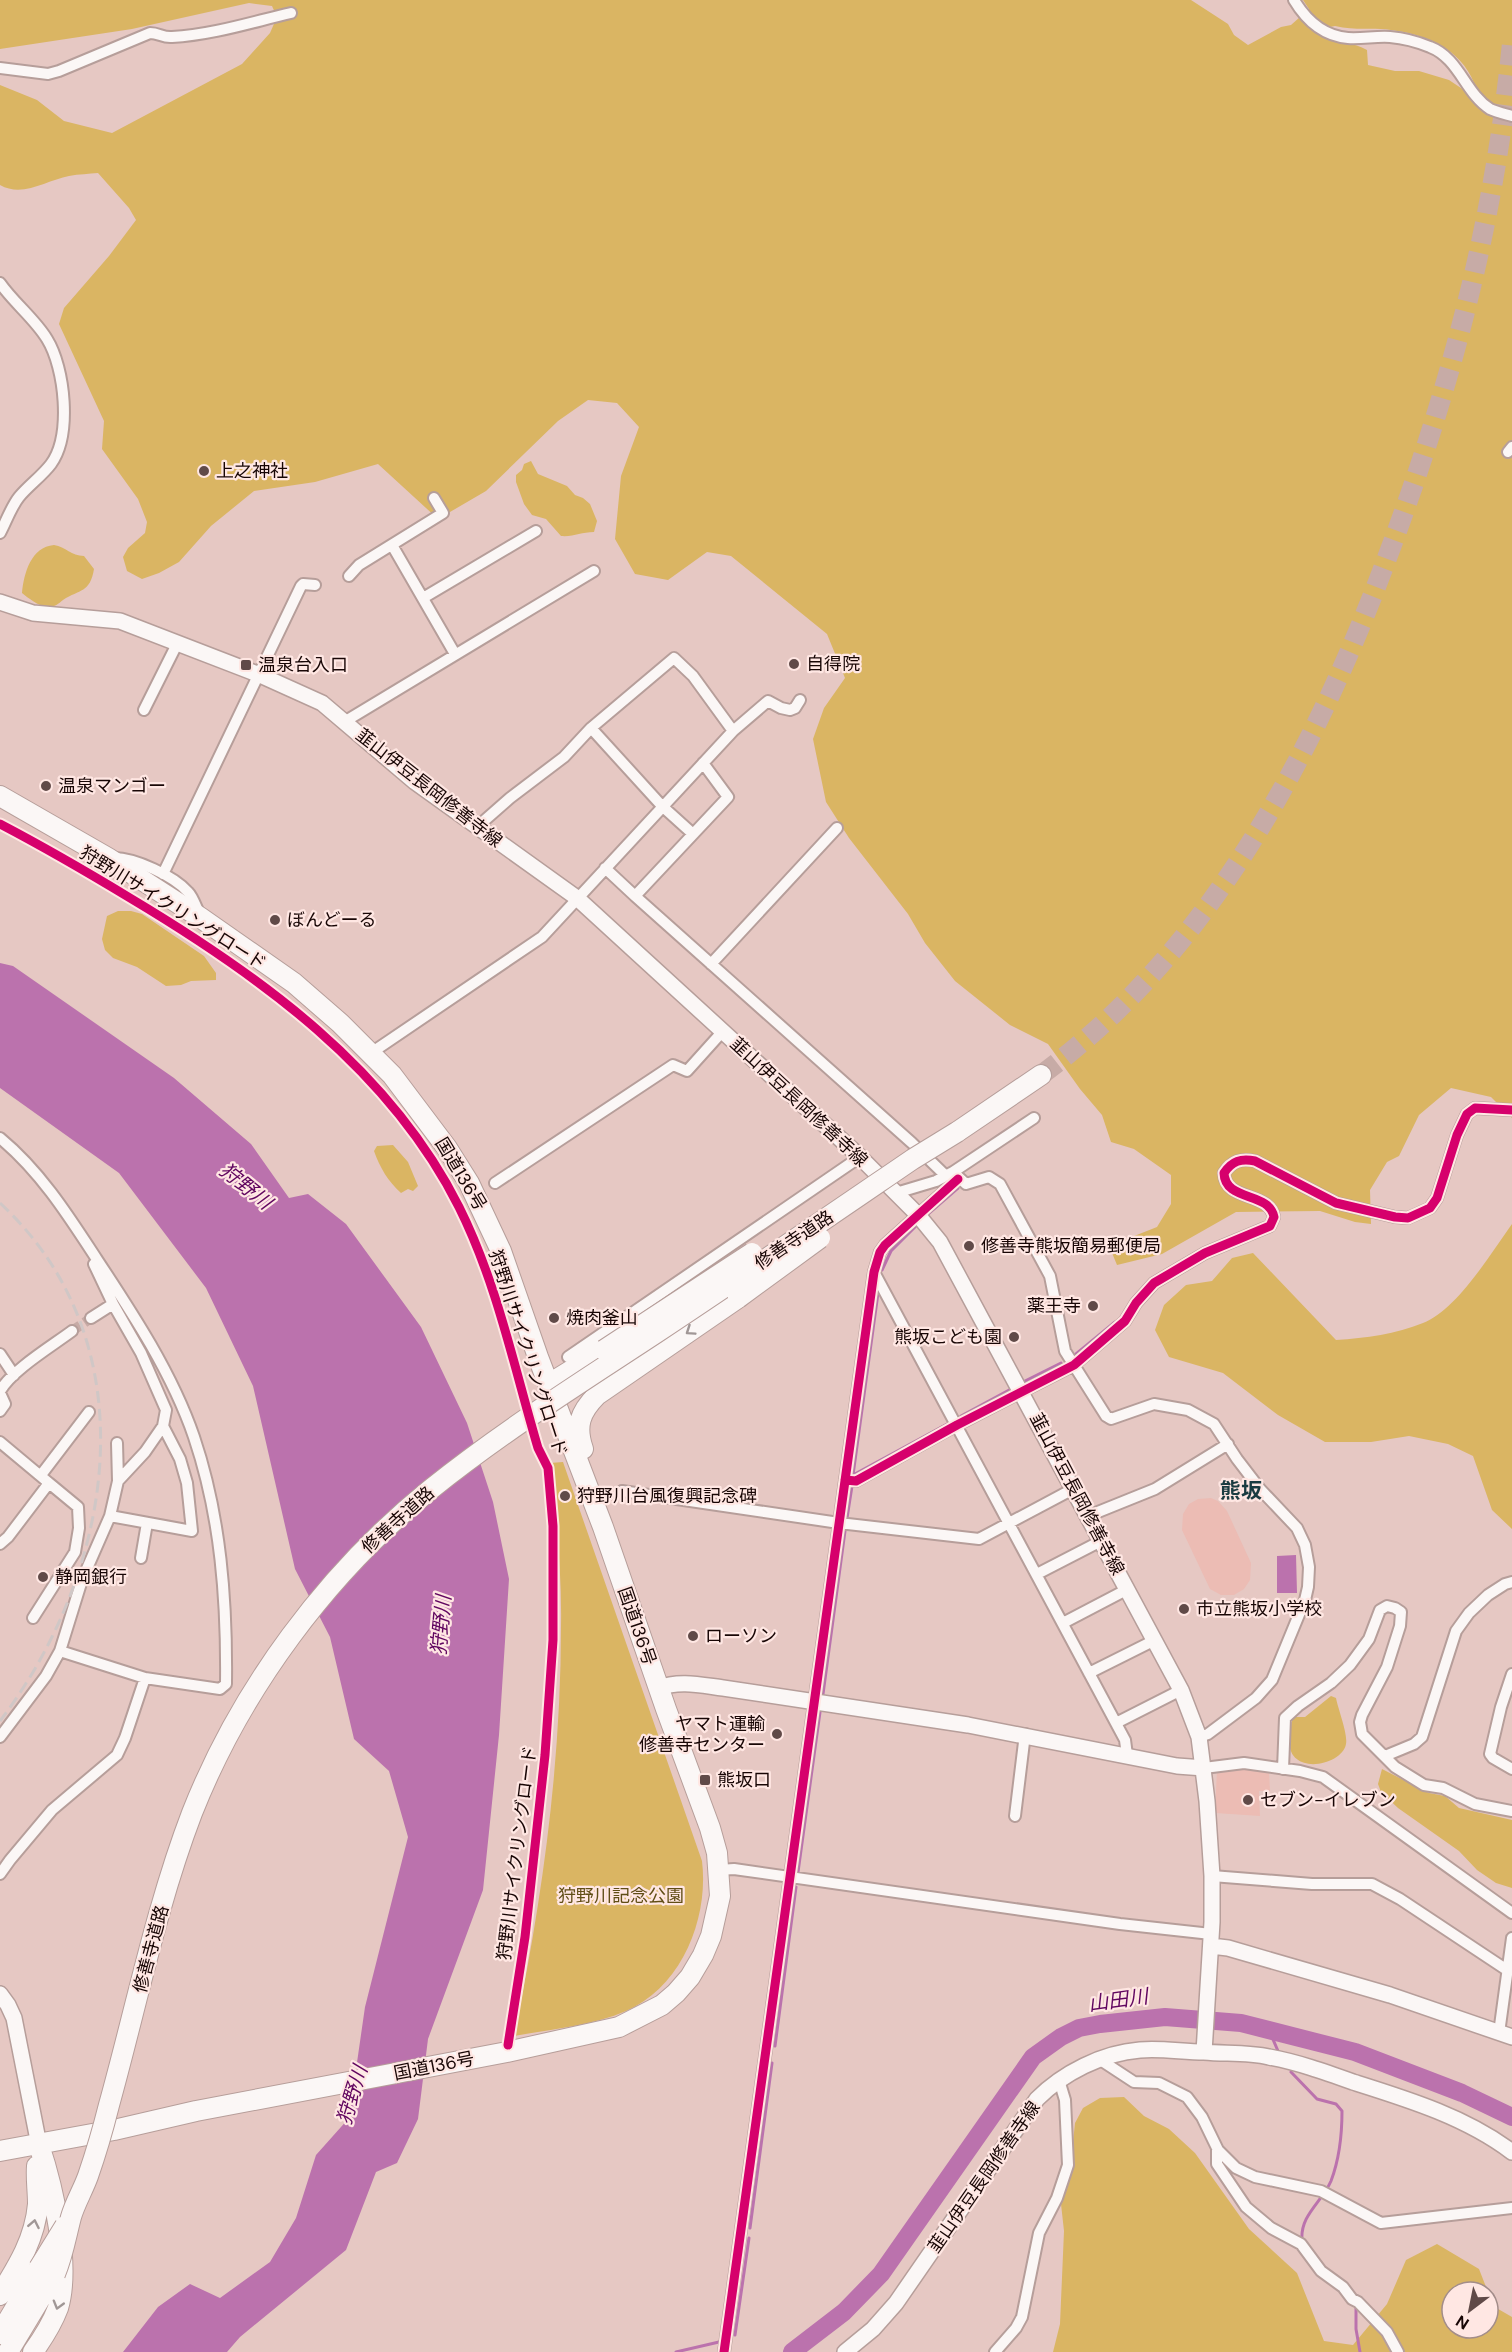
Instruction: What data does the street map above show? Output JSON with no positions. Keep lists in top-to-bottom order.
{
  "streets": {
    "highway": ["国道136号", "修善寺道路"],
    "main road": ["韮山伊豆長岡修善寺線"],
    "cycle path": ["狩野川サイクリングロード"]
  },
  "districts": ["熊坂"],
  "water": ["狩野川", "山田川"],
  "parks": ["狩野川記念公園"],
  "places": {
    "other": [
      "上之神社",
      "自得院",
      "温泉マンゴー",
      "ぼんどーる",
      "修善寺熊坂簡易郵便局",
      "薬王寺",
      "焼肉釜山",
      "熊坂こども園",
      "狩野川台風復興記念碑",
      "静岡銀行",
      "市立熊坂小学校",
      "ローソン",
      "ヤマト運輸 修善寺センター",
      "セブン-イレブン"
    ],
    "transit": ["温泉台入口", "熊坂口"]
  },
  "north": "bottom left"
}
